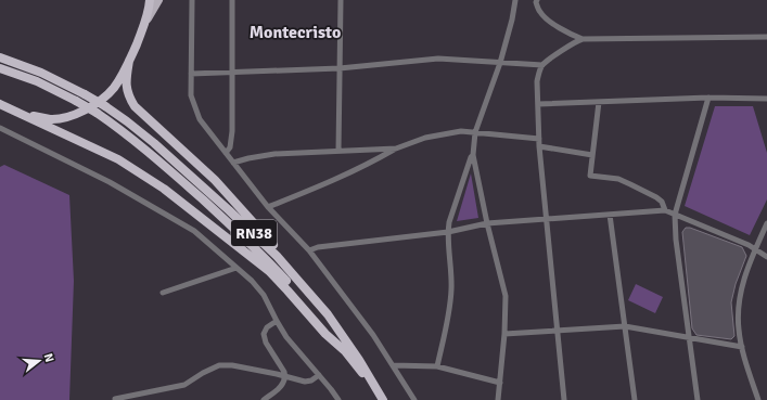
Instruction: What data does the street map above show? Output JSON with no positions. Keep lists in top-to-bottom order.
{
  "streets": {
    "highway": ["RN38"]
  },
  "districts": ["Montecristo"],
  "north": "right"
}
